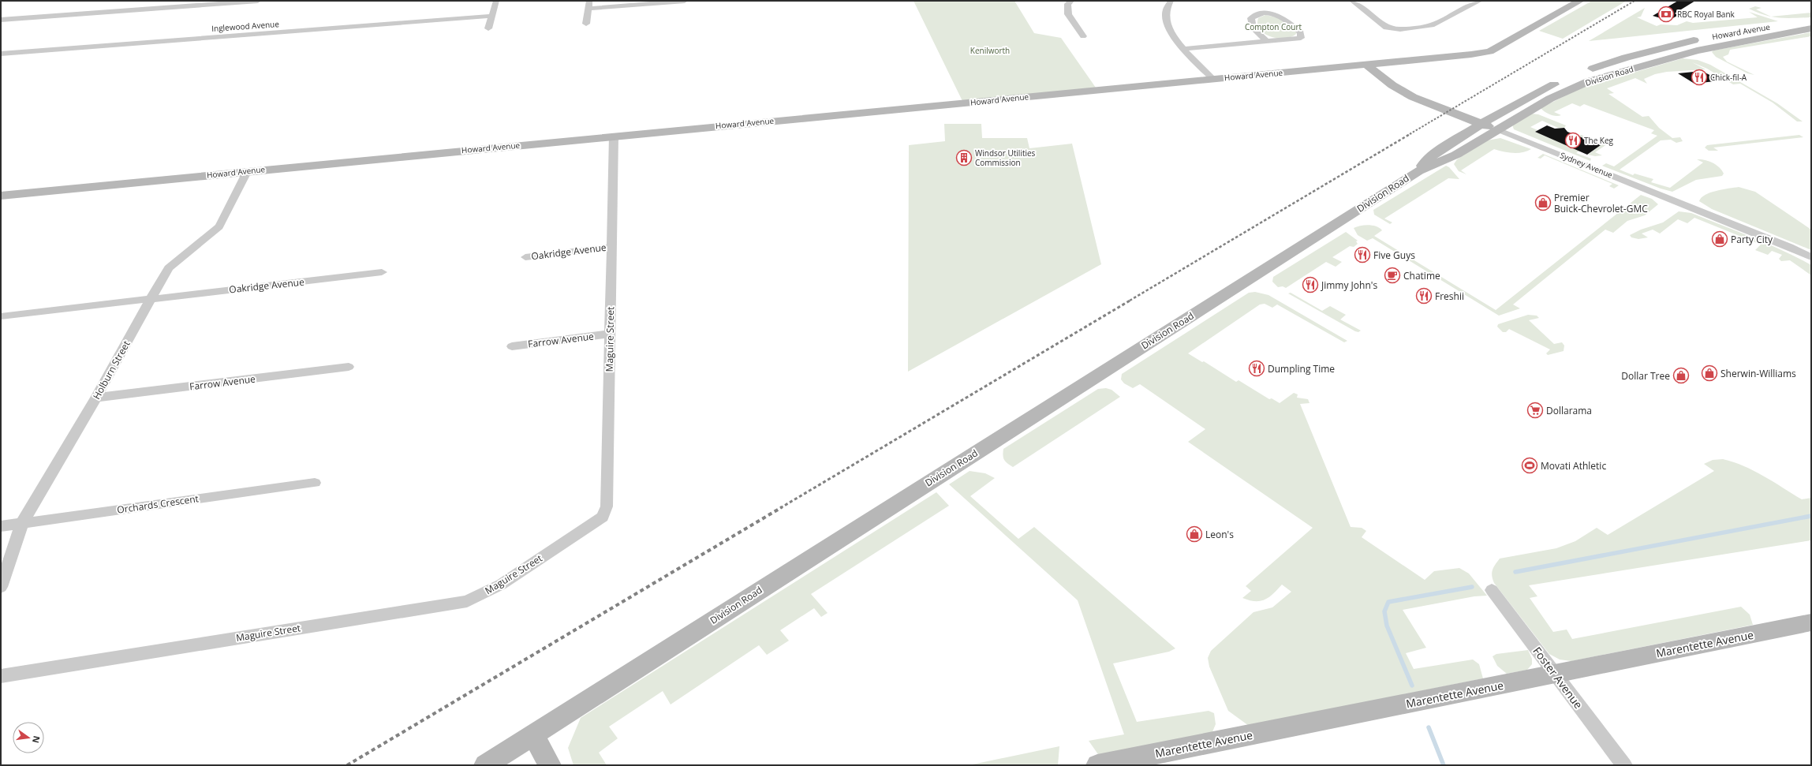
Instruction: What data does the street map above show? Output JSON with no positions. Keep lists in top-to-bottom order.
{
  "streets": {
    "street": [
      "Inglewood Avenue",
      "Howard Avenue",
      "Division Road",
      "Sydney Avenue",
      "Oakridge Avenue",
      "Maguire Street",
      "Farrow Avenue",
      "Holburn Street",
      "Orchards Crescent",
      "Marentette Avenue",
      "Foster Avenue"
    ]
  },
  "crossings": [
    ["Howard Avenue", "Division Road"],
    ["Howard Avenue", "Sydney Avenue"],
    ["Howard Avenue", "Maguire Street"],
    ["Howard Avenue", "Holburn Street"],
    ["Division Road", "Sydney Avenue"],
    ["Oakridge Avenue", "Maguire Street"],
    ["Oakridge Avenue", "Holburn Street"],
    ["Maguire Street", "Farrow Avenue"],
    ["Farrow Avenue", "Holburn Street"],
    ["Holburn Street", "Orchards Crescent"],
    ["Marentette Avenue", "Foster Avenue"]
  ],
  "parks": ["Compton Court", "Kenilworth"],
  "places": {
    "bank": ["RBC Royal Bank"],
    "restaurant": [
      "Chick-fil-A",
      "The Keg",
      "Five Guys",
      "Jimmy John's",
      "Freshii",
      "Dumpling Time"
    ],
    "building": ["Windsor Utilities Commission"],
    "shop": [
      "Premier Buick-Chevrolet-GMC",
      "Party City",
      "Sherwin-Williams",
      "Dollar Tree",
      "Leon's"
    ],
    "cafe": ["Chatime"],
    "supermarket": ["Dollarama"],
    "sports": ["Movati Athletic"]
  },
  "north": "right"
}
